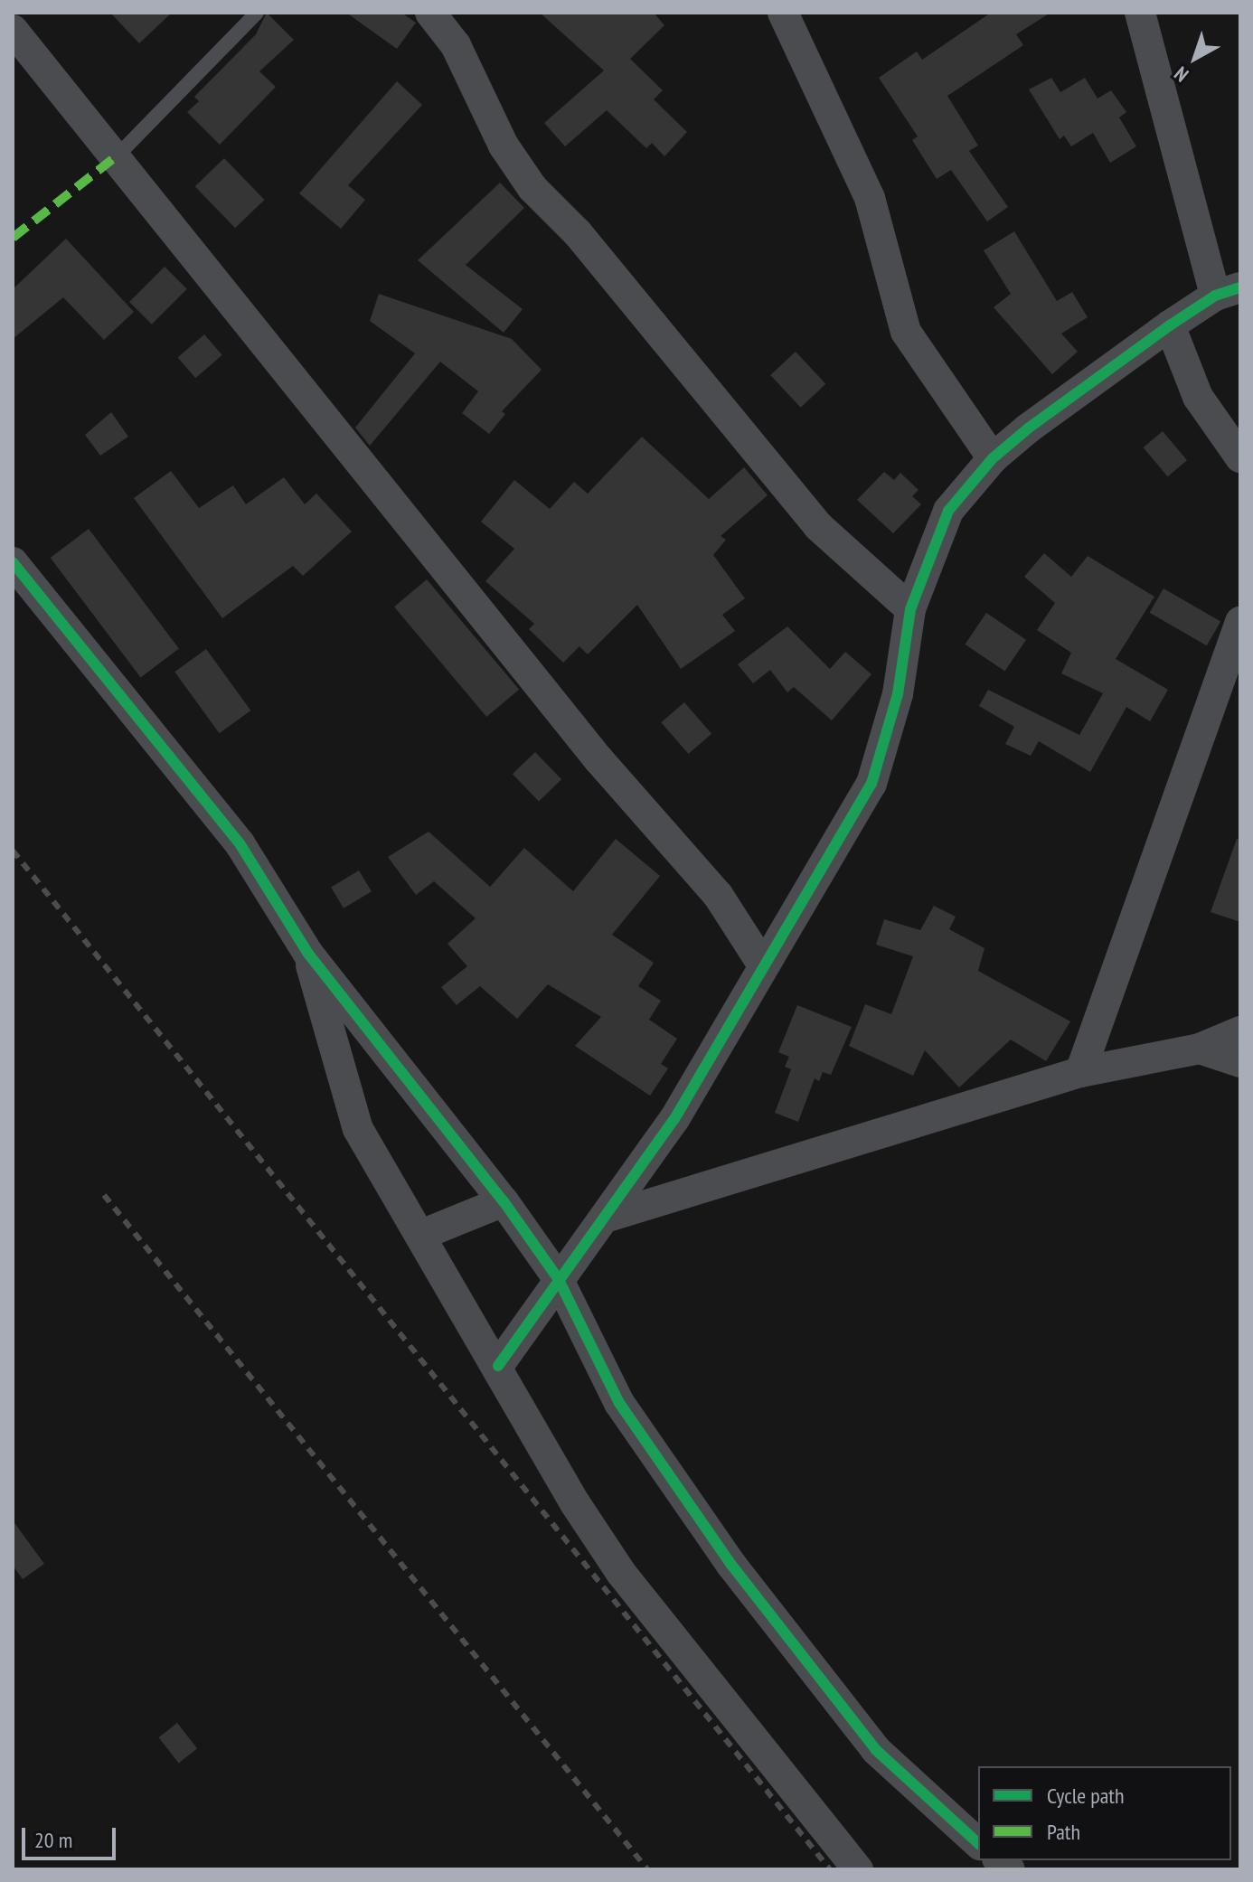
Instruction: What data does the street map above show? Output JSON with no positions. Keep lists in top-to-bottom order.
{
  "legend": ["Cycle path", "Path"],
  "scale_bar": "20 m",
  "north": "bottom left"
}
